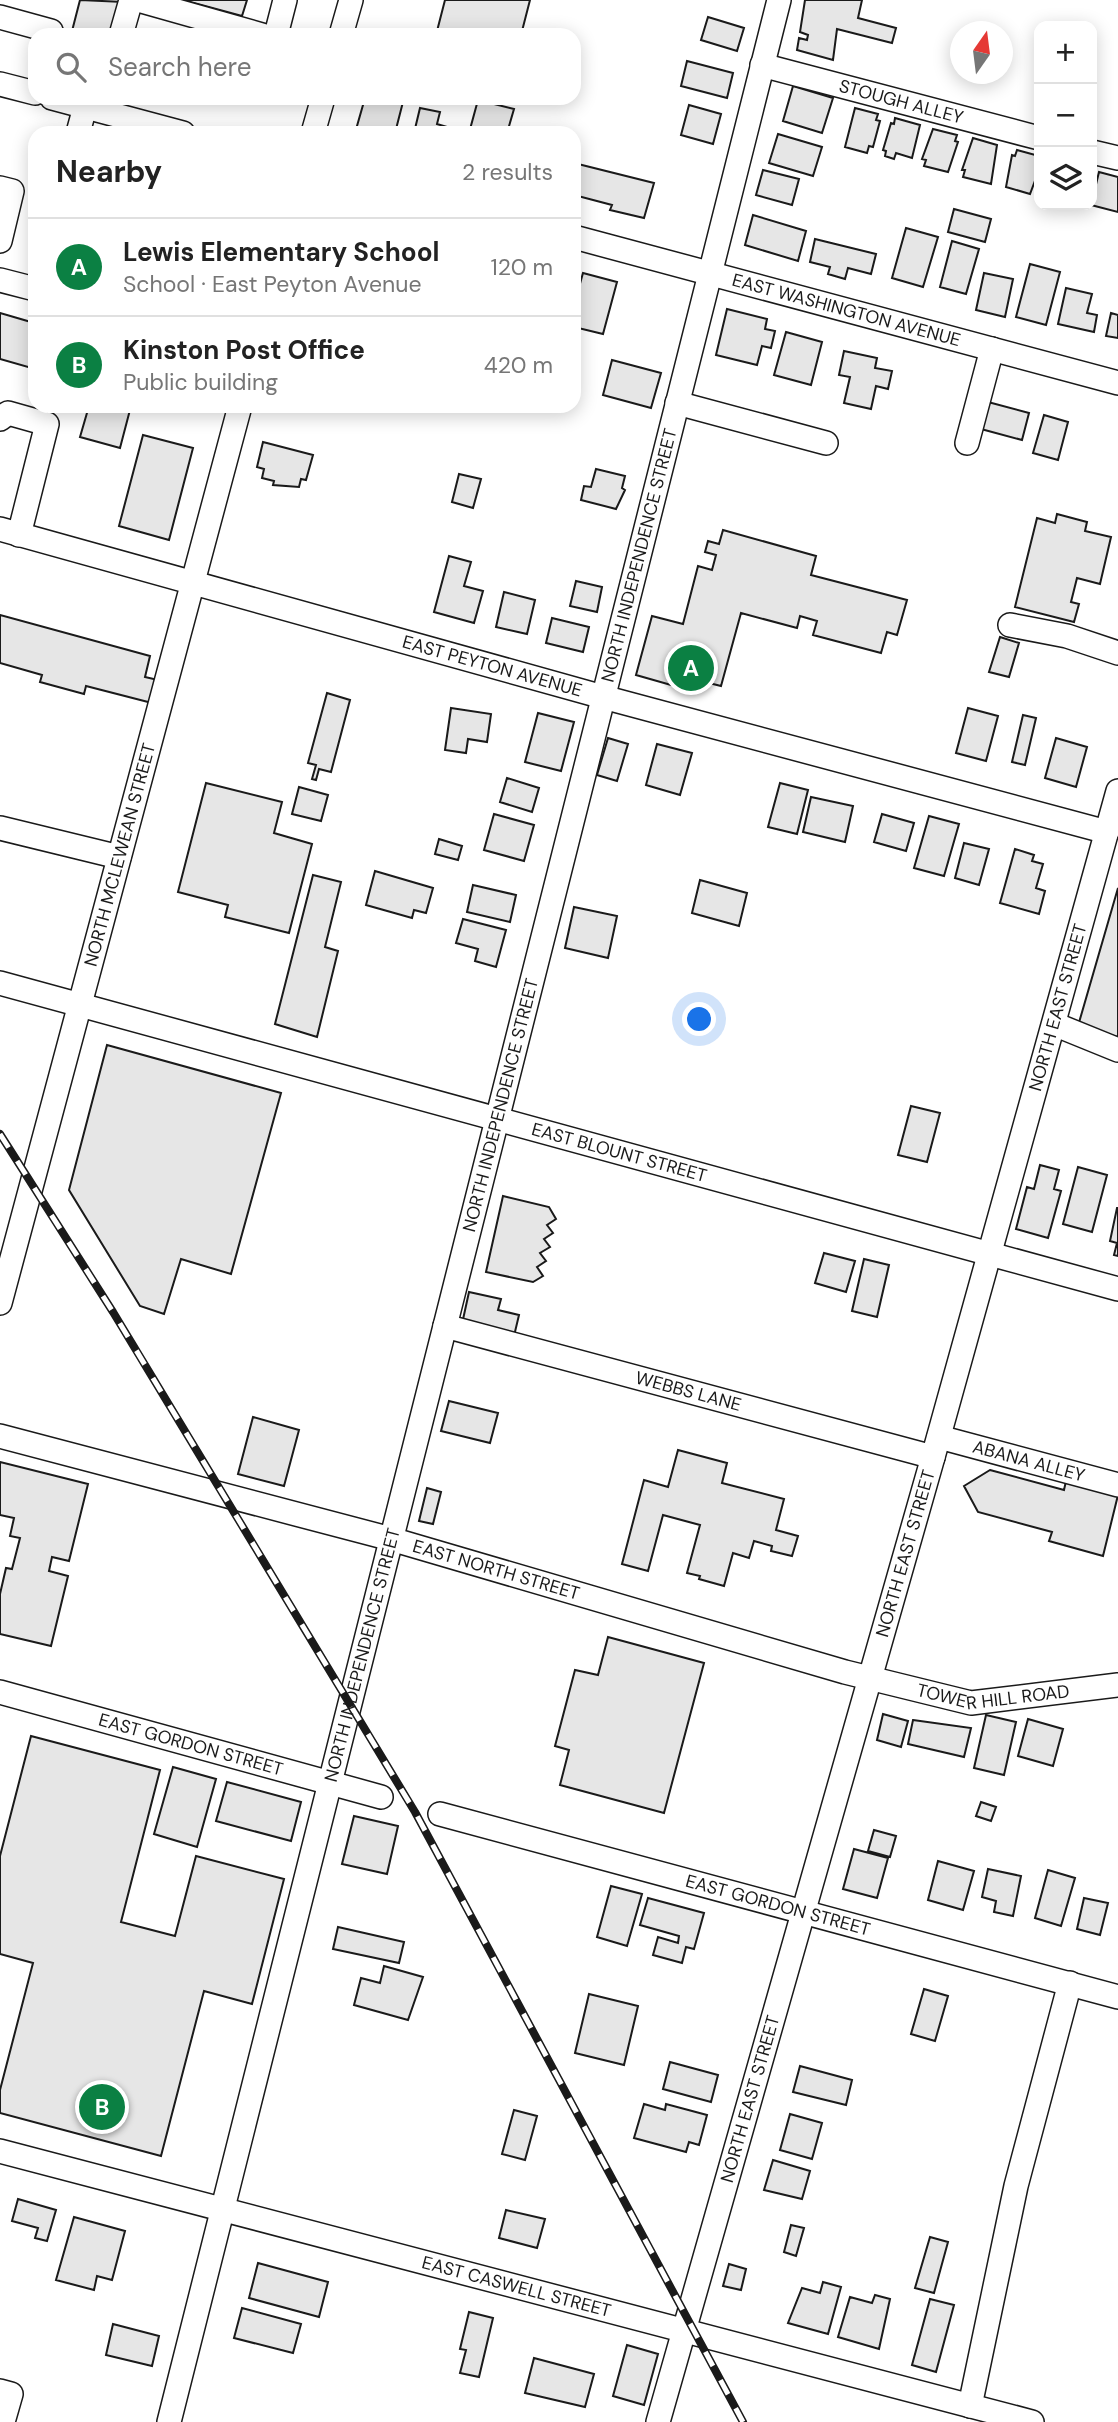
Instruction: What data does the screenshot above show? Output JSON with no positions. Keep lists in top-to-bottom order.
{
  "streets": {
    "street": [
      "STOUGH ALLEY",
      "EAST WASHINGTON AVENUE",
      "NORTH INDEPENDENCE STREET",
      "EAST PEYTON AVENUE",
      "NORTH MCLEWEAN STREET",
      "NORTH EAST STREET",
      "EAST BLOUNT STREET",
      "WEBBS LANE",
      "ABANA ALLEY",
      "EAST NORTH STREET",
      "TOWER HILL ROAD",
      "EAST GORDON STREET",
      "EAST CASWELL STREET"
    ]
  },
  "crossings": [
    ["STOUGH ALLEY", "NORTH INDEPENDENCE STREET"],
    ["EAST WASHINGTON AVENUE", "NORTH INDEPENDENCE STREET"],
    ["NORTH INDEPENDENCE STREET", "EAST PEYTON AVENUE"],
    ["NORTH INDEPENDENCE STREET", "EAST BLOUNT STREET"],
    ["NORTH INDEPENDENCE STREET", "WEBBS LANE"],
    ["NORTH INDEPENDENCE STREET", "EAST NORTH STREET"],
    ["NORTH INDEPENDENCE STREET", "EAST GORDON STREET"],
    ["NORTH INDEPENDENCE STREET", "EAST CASWELL STREET"],
    ["EAST PEYTON AVENUE", "NORTH MCLEWEAN STREET"],
    ["EAST PEYTON AVENUE", "NORTH EAST STREET"],
    ["NORTH MCLEWEAN STREET", "EAST BLOUNT STREET"],
    ["NORTH EAST STREET", "EAST BLOUNT STREET"],
    ["NORTH EAST STREET", "WEBBS LANE"],
    ["NORTH EAST STREET", "ABANA ALLEY"],
    ["NORTH EAST STREET", "EAST NORTH STREET"],
    ["NORTH EAST STREET", "TOWER HILL ROAD"],
    ["NORTH EAST STREET", "EAST GORDON STREET"],
    ["NORTH EAST STREET", "EAST CASWELL STREET"],
    ["WEBBS LANE", "ABANA ALLEY"],
    ["EAST NORTH STREET", "TOWER HILL ROAD"]
  ],
  "north": "top",
  "page": {
    "map_buttons": ["+", "−"],
    "search": "Search here",
    "heading": ["Nearby", "2 results"],
    "list": [
      {
        "mark": "A",
        "name": "Lewis Elementary School",
        "note": "School · East Peyton Avenue",
        "value": "120 m"
      },
      {
        "mark": "B",
        "name": "Kinston Post Office",
        "note": "Public building",
        "value": "420 m"
      }
    ],
    "pins": ["A", "B"]
  }
}
